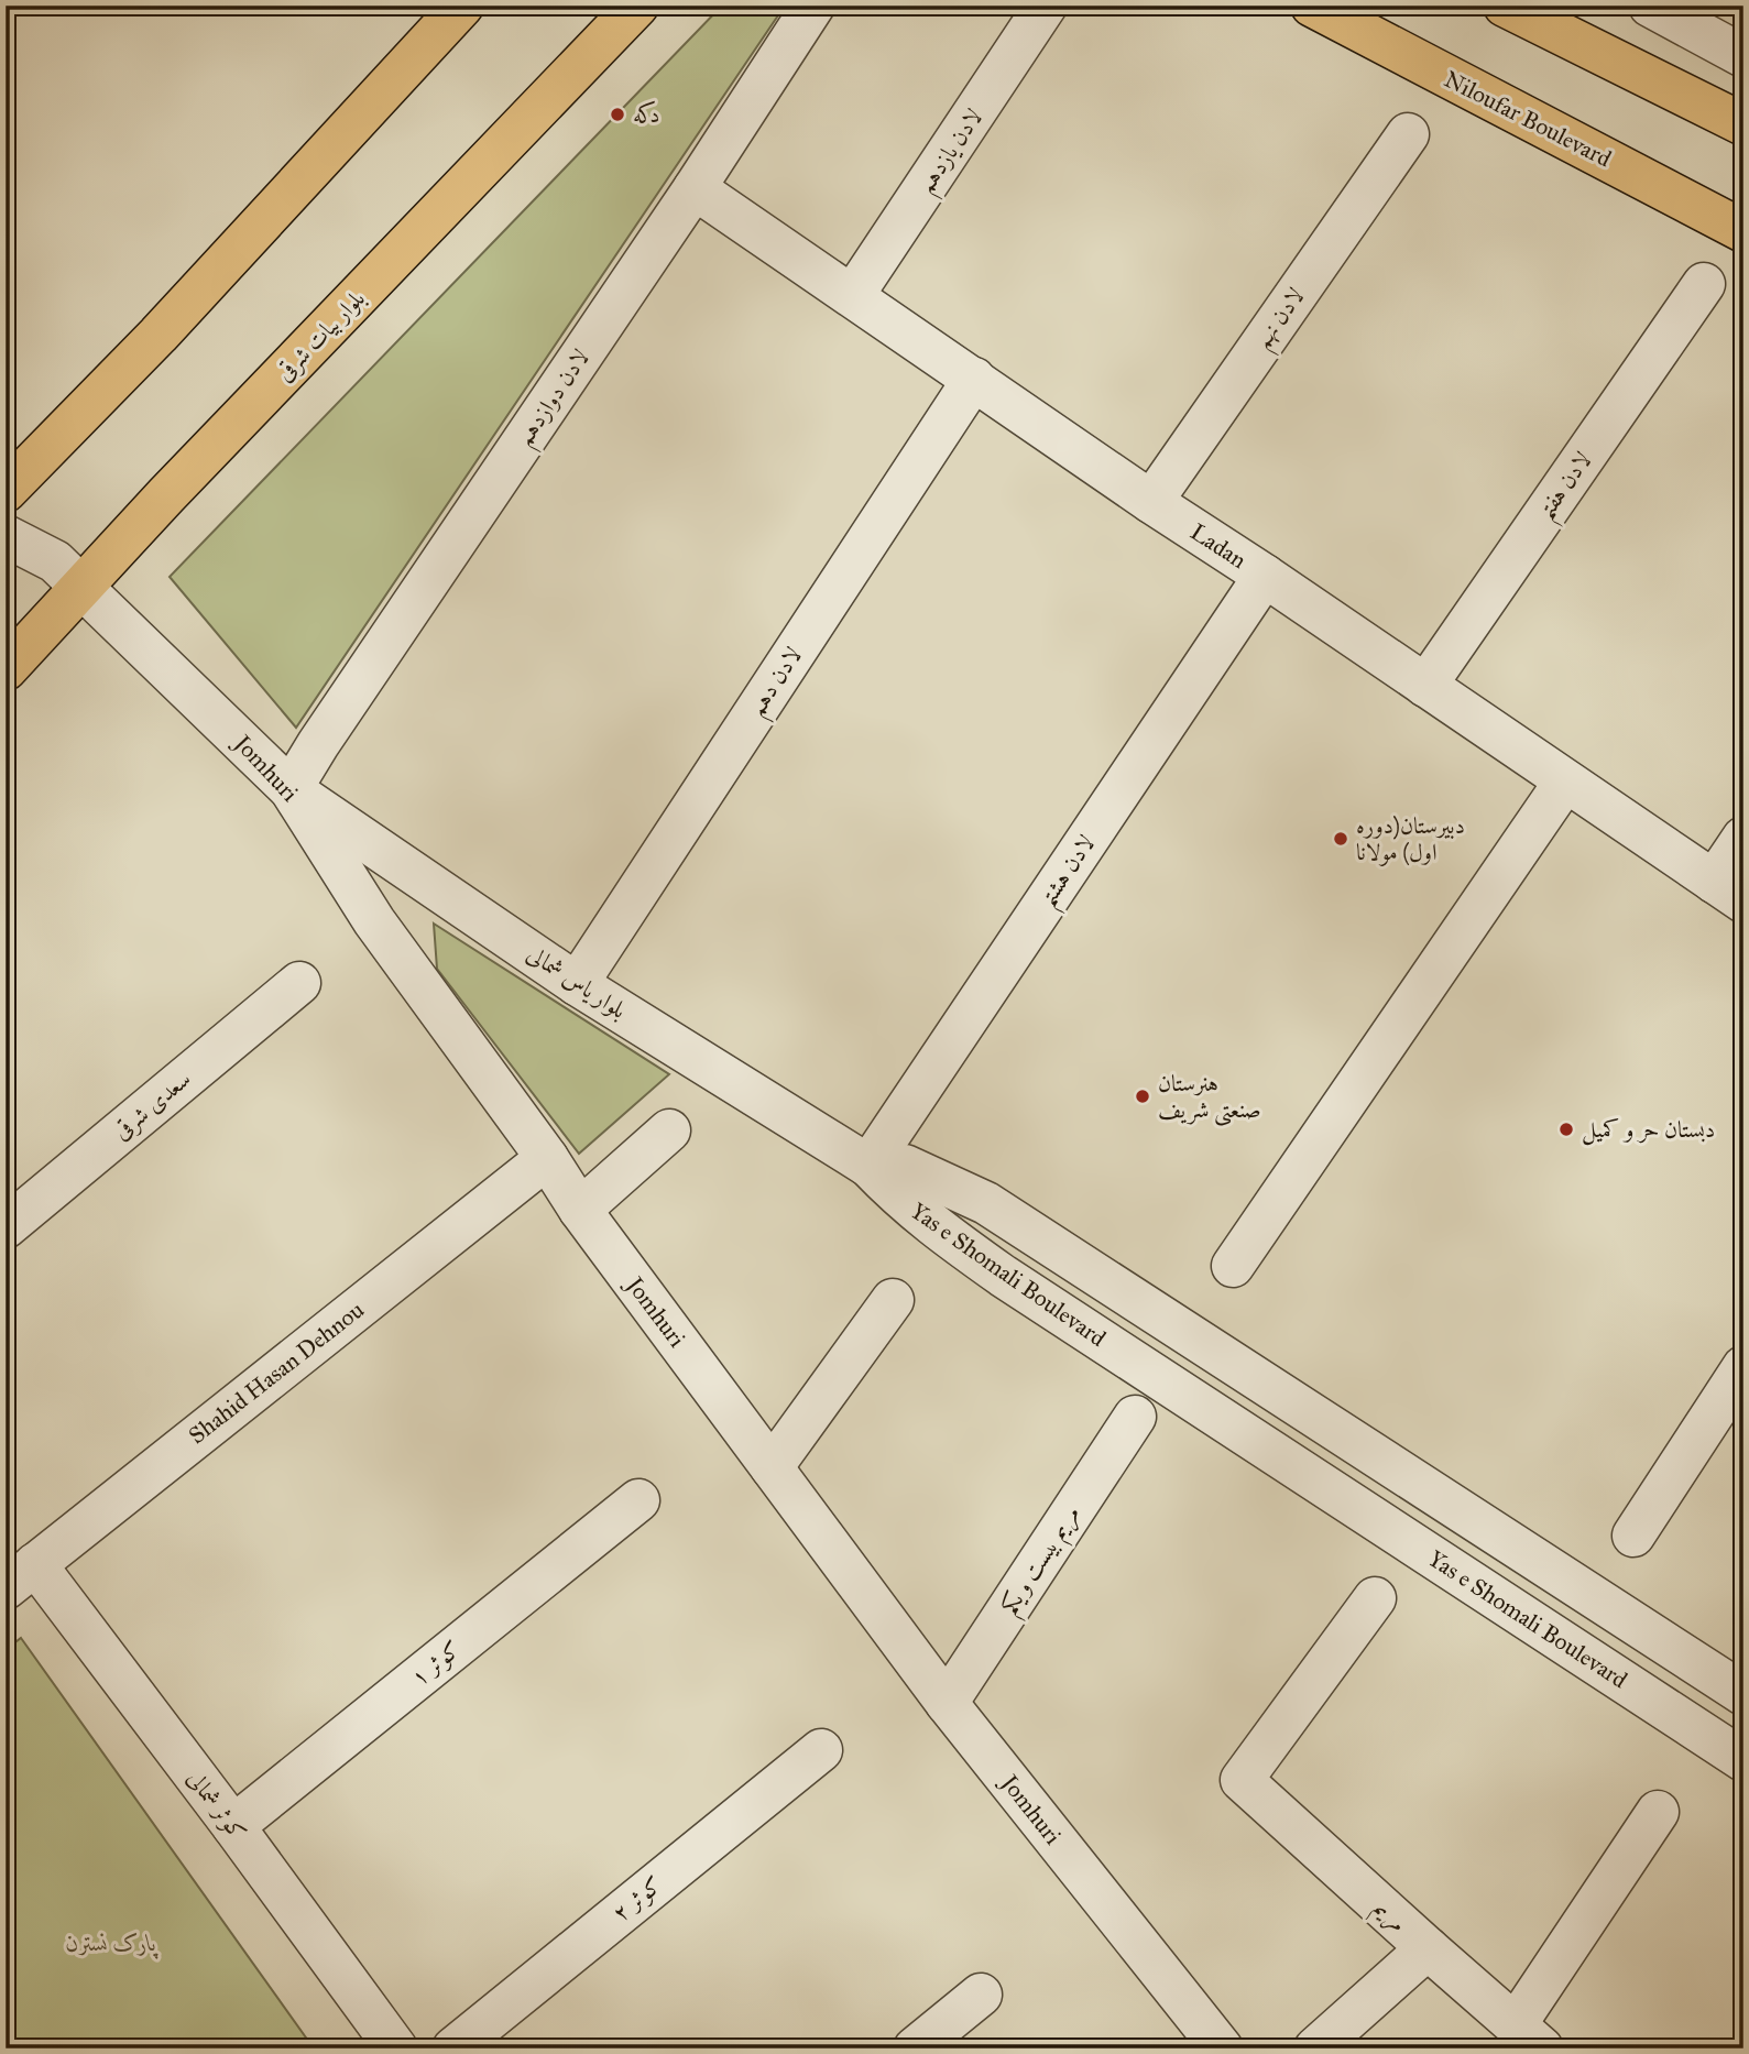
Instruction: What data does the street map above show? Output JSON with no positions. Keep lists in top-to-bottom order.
{
  "streets": {
    "main road": ["Niloufar Boulevard", "بلوار بیات شرقی"],
    "street": [
      "لادن یازدهم",
      "لادن نهم",
      "لادن دوازدهم",
      "لادن هفتم",
      "Ladan",
      "لادن دهم",
      "Jomhuri",
      "لادن هشتم",
      "بلوار یاس شمالی",
      "سعدی شرقی",
      "Yas e Shomali Boulevard",
      "Shahid Hasan Dehnou",
      "مریم بیست و یکم",
      "کوثر ۱",
      "کوثر شمالی",
      "کوثر ۲",
      "مریم"
    ]
  },
  "crossings": [
    ["لادن یازدهم", "Ladan"],
    ["لادن نهم", "Ladan"],
    ["بلوار بیات شرقی", "Jomhuri"],
    ["لادن دوازدهم", "Ladan"],
    ["لادن دوازدهم", "Jomhuri"],
    ["لادن دوازدهم", "بلوار یاس شمالی"],
    ["لادن هفتم", "Ladan"],
    ["Ladan", "لادن دهم"],
    ["Ladan", "لادن هشتم"],
    ["لادن دهم", "بلوار یاس شمالی"],
    ["Jomhuri", "بلوار یاس شمالی"],
    ["Jomhuri", "Shahid Hasan Dehnou"],
    ["Jomhuri", "مریم بیست و یکم"],
    ["لادن هشتم", "بلوار یاس شمالی"],
    ["لادن هشتم", "Yas e Shomali Boulevard"],
    ["بلوار یاس شمالی", "Yas e Shomali Boulevard"],
    ["Shahid Hasan Dehnou", "کوثر شمالی"],
    ["کوثر ۱", "کوثر شمالی"]
  ],
  "parks": ["پارک نسترن"],
  "places": [
    "دکه",
    "دبیرستان(دوره اول) مولانا",
    "هنرستان صنعتی شریف",
    "دبستان حر و کمیل"
  ]
}
